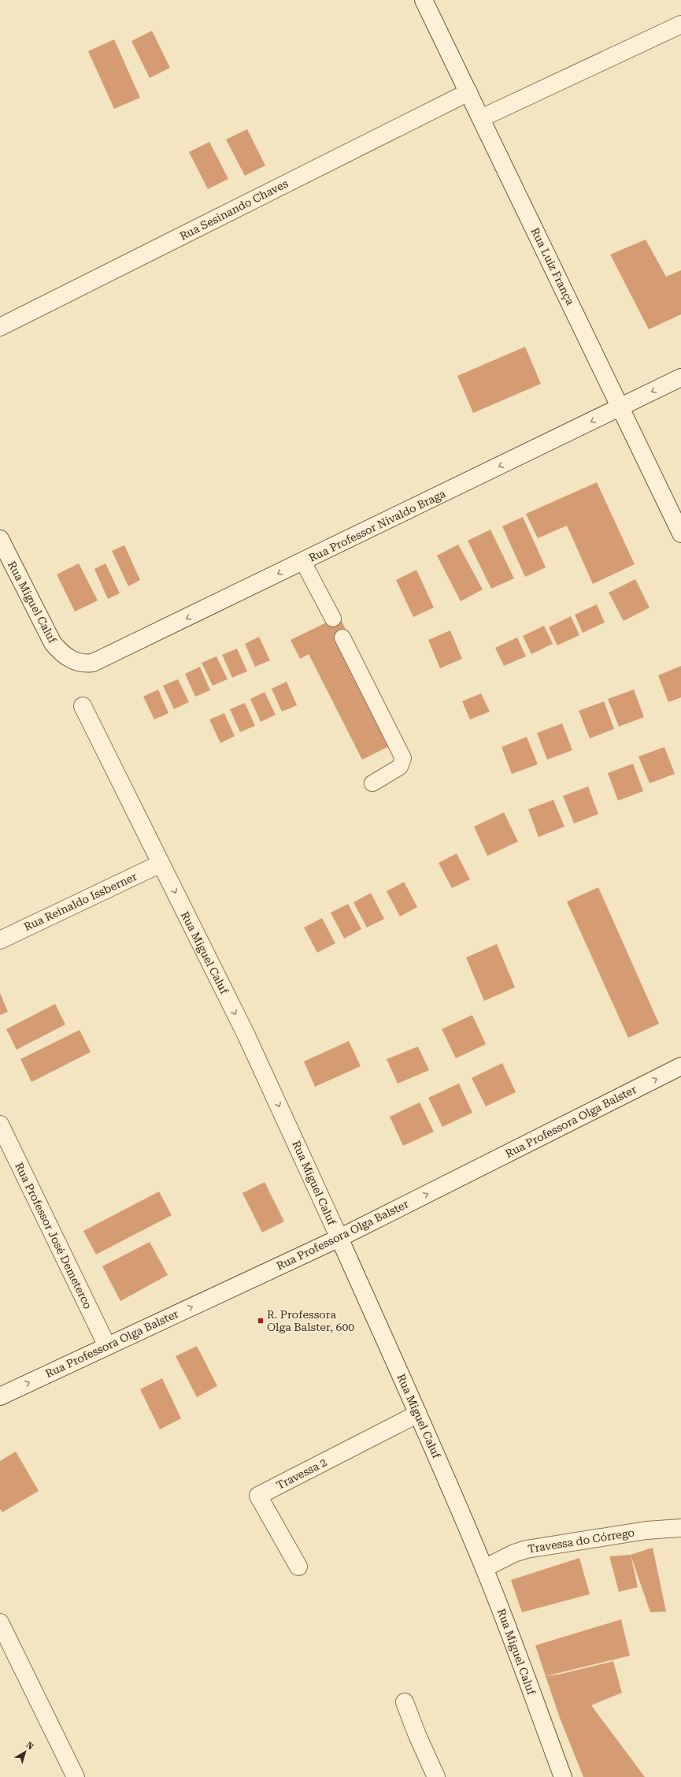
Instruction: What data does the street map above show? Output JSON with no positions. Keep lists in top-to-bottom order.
{
  "streets": {
    "street": [
      "Rua Sesinando Chaves",
      "Rua Luiz França",
      "Rua Professor Nivaldo Braga",
      "Rua Miguel Caluf",
      "Rua Reinaldo Issberner",
      "Rua Professora Olga Balster",
      "Rua Professor José Demeterco",
      "Travessa 2",
      "Travessa do Córrego"
    ]
  },
  "crossings": [
    ["Rua Sesinando Chaves", "Rua Luiz França"],
    ["Rua Luiz França", "Rua Professor Nivaldo Braga"],
    ["Rua Professor Nivaldo Braga", "Rua Miguel Caluf"],
    ["Rua Miguel Caluf", "Rua Reinaldo Issberner"],
    ["Rua Miguel Caluf", "Rua Professora Olga Balster"],
    ["Rua Miguel Caluf", "Travessa 2"],
    ["Rua Miguel Caluf", "Travessa do Córrego"],
    ["Rua Professora Olga Balster", "Rua Professor José Demeterco"]
  ],
  "one_way": ["Rua Professor Nivaldo Braga", "Rua Professora Olga Balster"],
  "places": {
    "transit": ["R. Professora Olga Balster, 600"]
  },
  "north": "top right"
}
